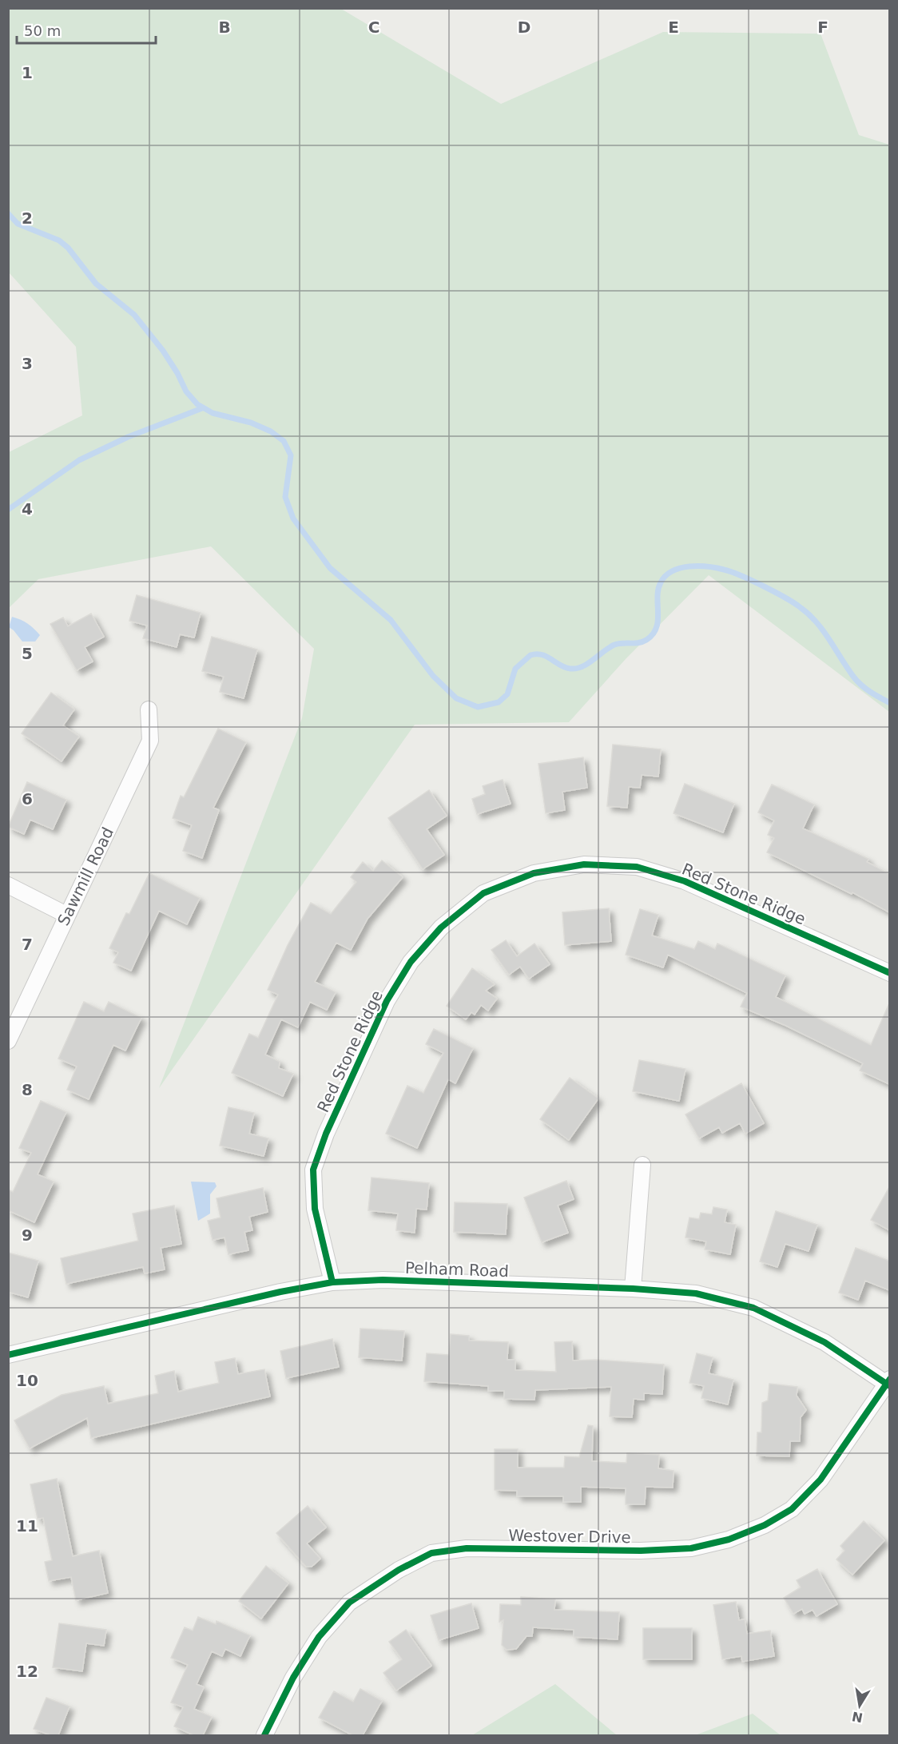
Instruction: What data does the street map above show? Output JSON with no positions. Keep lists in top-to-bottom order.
{
  "streets": {
    "street": [
      "Sawmill Road",
      "Red Stone Ridge",
      "Pelham Road",
      "Westover Drive"
    ]
  },
  "crossings": [
    ["Red Stone Ridge", "Pelham Road"],
    ["Pelham Road", "Westover Drive"]
  ],
  "scale_bar": "50 m",
  "north": "bottom",
  "grid": {
    "columns": [
      "B",
      "C",
      "D",
      "E",
      "F"
    ],
    "rows": [
      "1",
      "2",
      "3",
      "4",
      "5",
      "6",
      "7",
      "8",
      "9",
      "10",
      "11",
      "12"
    ]
  }
}
